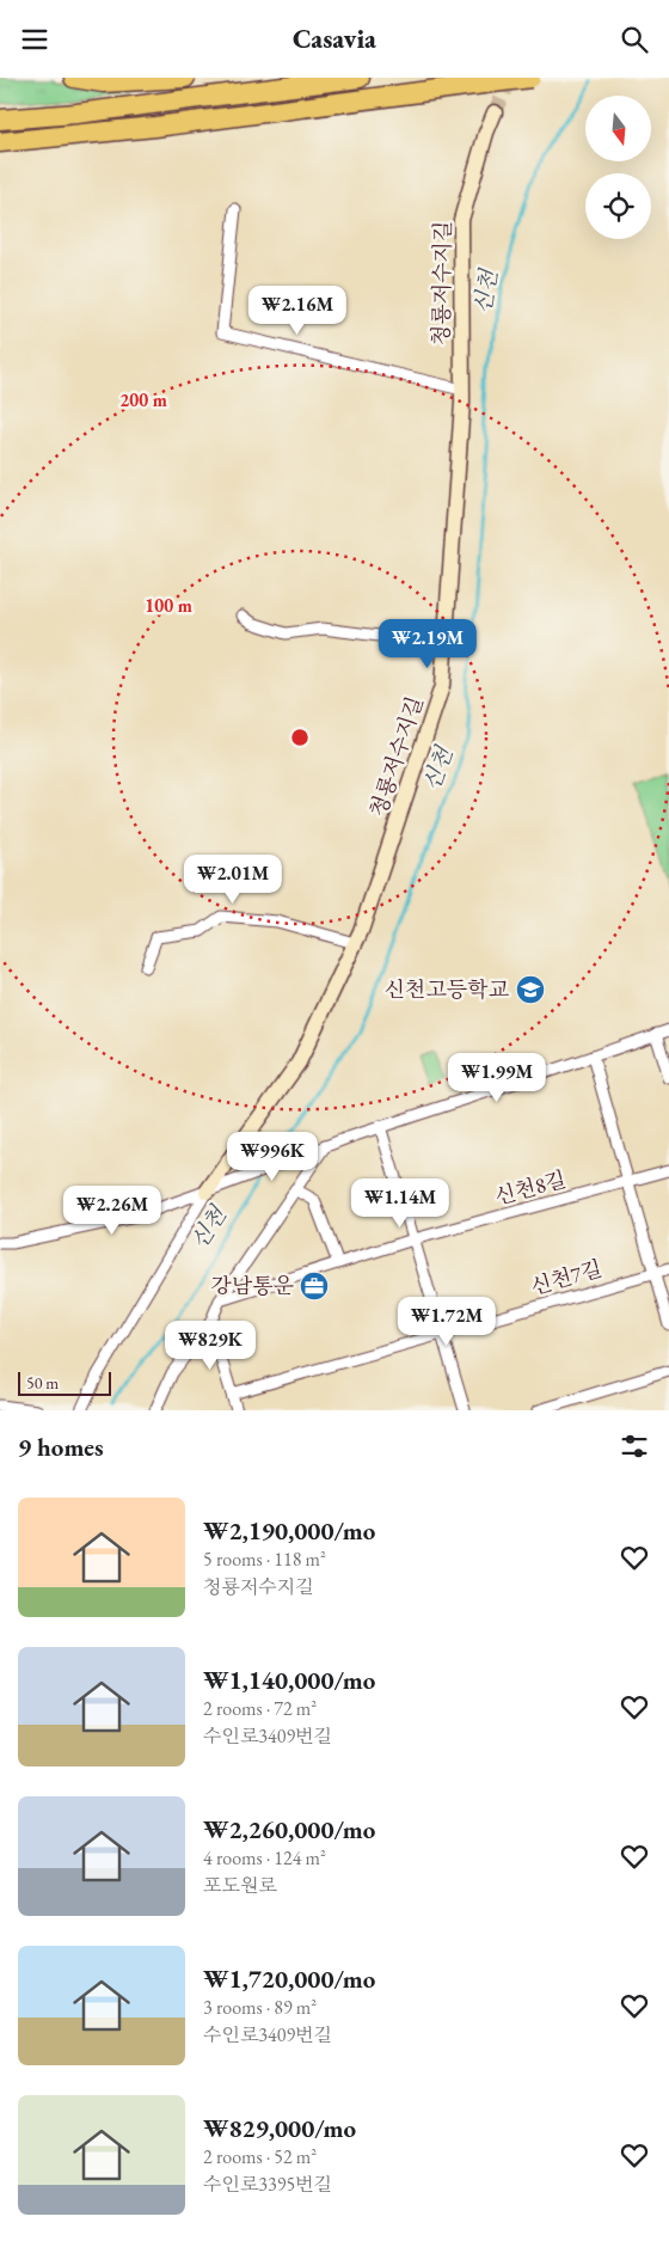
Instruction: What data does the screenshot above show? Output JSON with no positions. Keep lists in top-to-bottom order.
{
  "streets": {
    "street": ["청룡저수지길", "신천8길", "신천7길"]
  },
  "water": ["신천"],
  "places": {
    "school or university": ["신천고등학교"],
    "office": ["강남통운"]
  },
  "scale_bar": "50 m",
  "north": "bottom",
  "page": {
    "header": "Casavia",
    "price": [
      "₩2.16M",
      "₩2.19M",
      "₩2.01M",
      "₩1.99M",
      "₩996K",
      "₩1.14M",
      "₩2.26M",
      "₩1.72M",
      "₩829K"
    ],
    "scale": "50 m",
    "heading": "9 homes",
    "list": [
      {
        "name": "₩2,190,000/mo",
        "note": "5 rooms · 118 m² · 청룡저수지길"
      },
      {
        "name": "₩1,140,000/mo",
        "note": "2 rooms · 72 m² · 수인로3409번길"
      },
      {
        "name": "₩2,260,000/mo",
        "note": "4 rooms · 124 m² · 포도원로"
      },
      {
        "name": "₩1,720,000/mo",
        "note": "3 rooms · 89 m² · 수인로3409번길"
      },
      {
        "name": "₩829,000/mo",
        "note": "2 rooms · 52 m² · 수인로3395번길"
      }
    ]
  },
  "rings": ["200 m", "100 m"]
}
